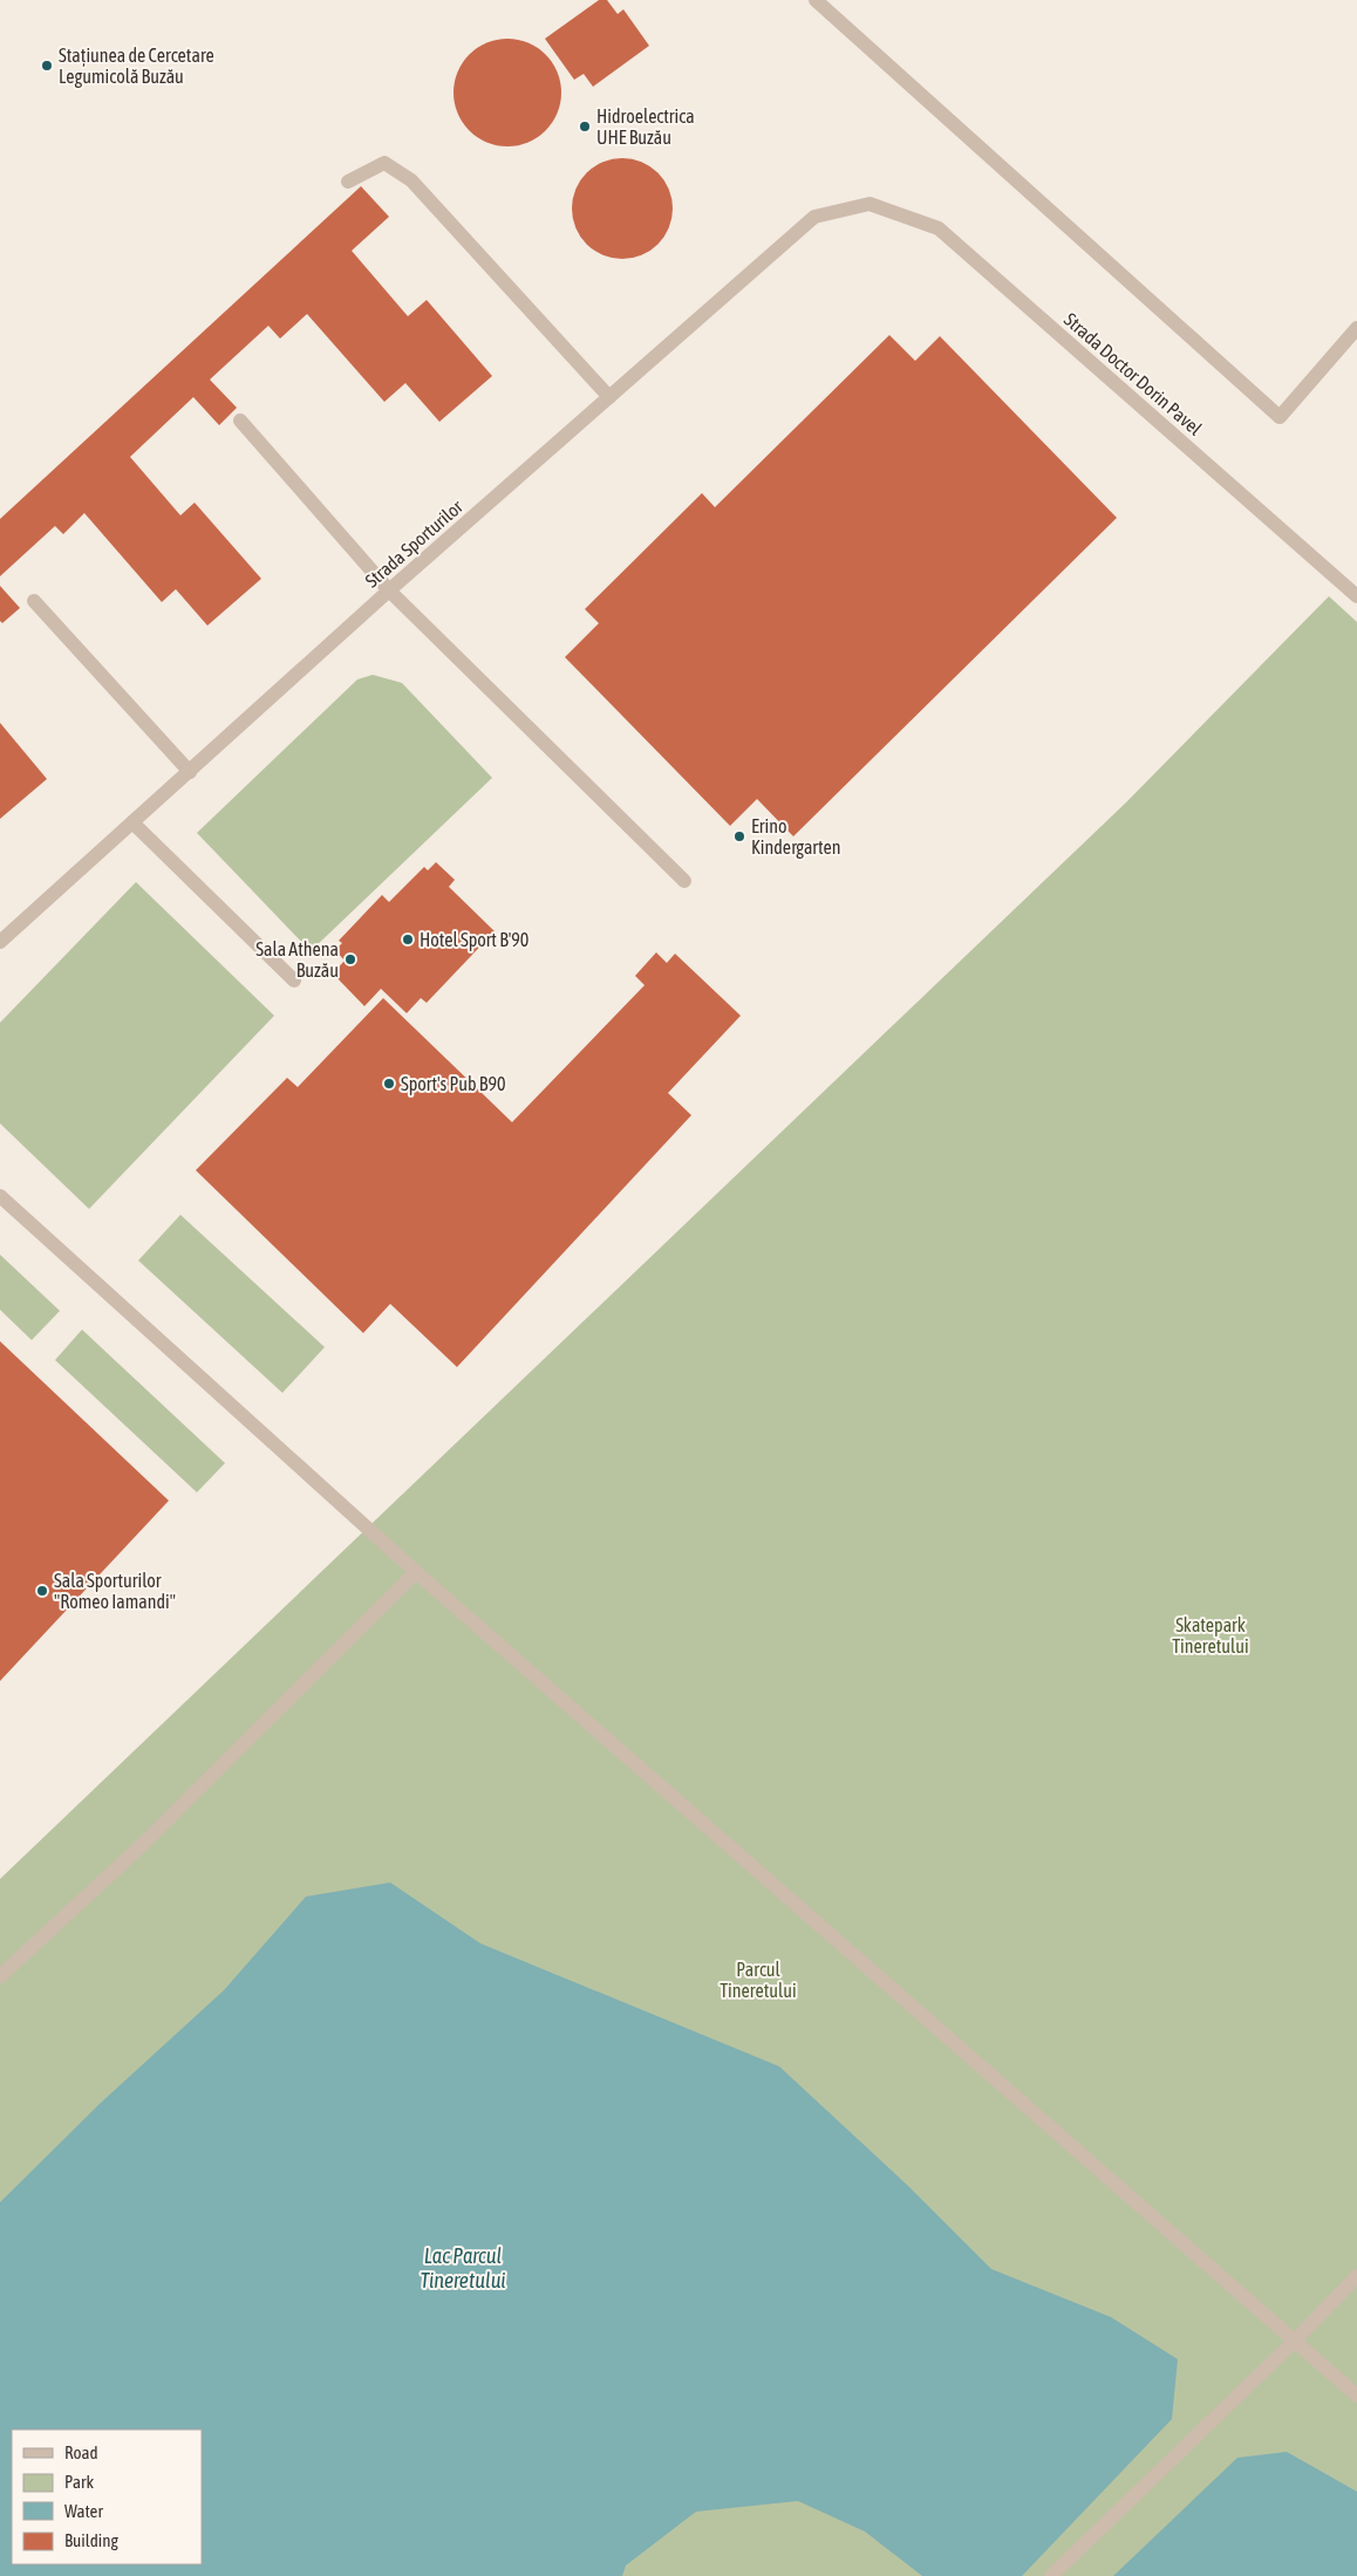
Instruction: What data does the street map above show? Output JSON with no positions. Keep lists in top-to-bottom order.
{
  "streets": {
    "street": ["Strada Doctor Dorin Pavel", "Strada Sporturilor"]
  },
  "crossings": [
    ["Strada Doctor Dorin Pavel", "Strada Sporturilor"]
  ],
  "water": ["Lac Parcul Tineretului"],
  "parks": ["Skatepark Tineretului", "Parcul Tineretului"],
  "places": [
    "Stațiunea de Cercetare Legumicolă Buzău",
    "Hidroelectrica UHE Buzău",
    "Erino Kindergarten",
    "Hotel Sport B'90",
    "Sala Athena Buzău",
    "Sport's Pub B90",
    "Sala Sporturilor \"Romeo Iamandi\""
  ],
  "legend": [
    "Road",
    "Park",
    "Water",
    "Building"
  ]
}
